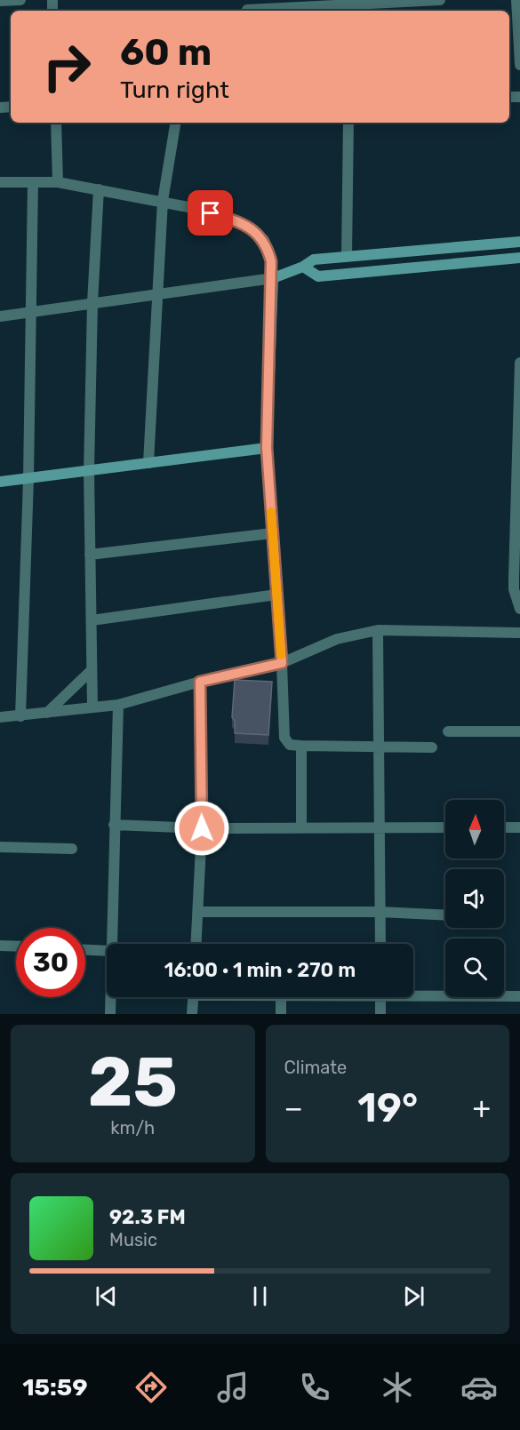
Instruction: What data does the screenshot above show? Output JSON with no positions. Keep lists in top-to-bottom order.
{
  "north": "top",
  "page": {
    "turn": ["60 m", "Turn right"],
    "limit": "30",
    "trip": "16:00 · 1 min · 270 m",
    "tile": [
      ["25", "km/h"],
      "Climate"
    ],
    "heat": ["−", "19°", "+"],
    "song": ["92.3 FM", "Music"],
    "tabs": "15:59"
  }
}
